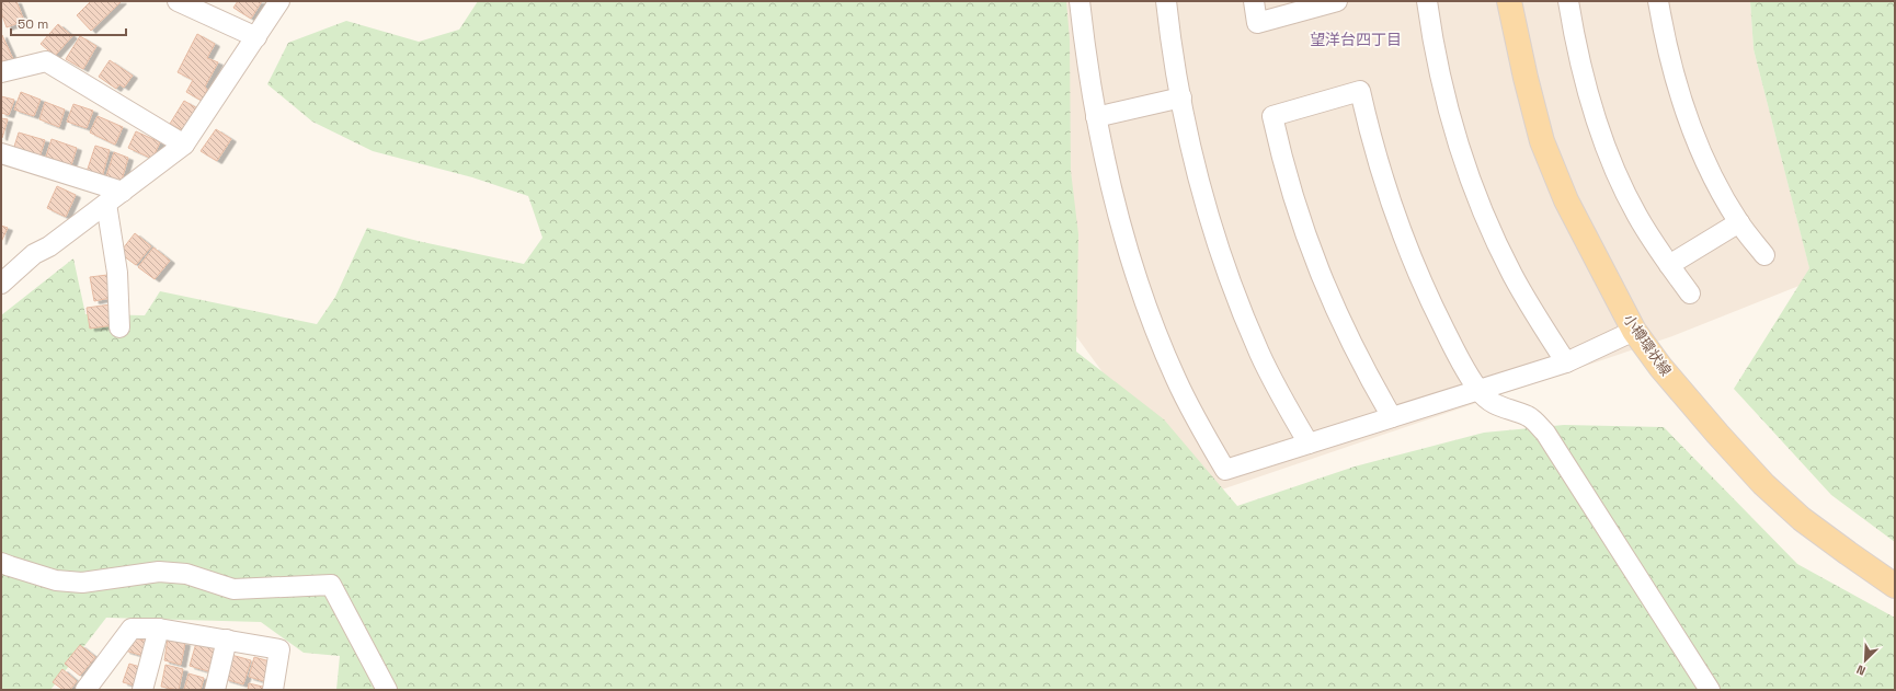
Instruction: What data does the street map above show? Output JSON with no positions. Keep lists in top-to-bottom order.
{
  "streets": {
    "main road": ["小樽環状線"]
  },
  "districts": ["望洋台四丁目"],
  "scale_bar": "50 m",
  "north": "bottom left"
}
